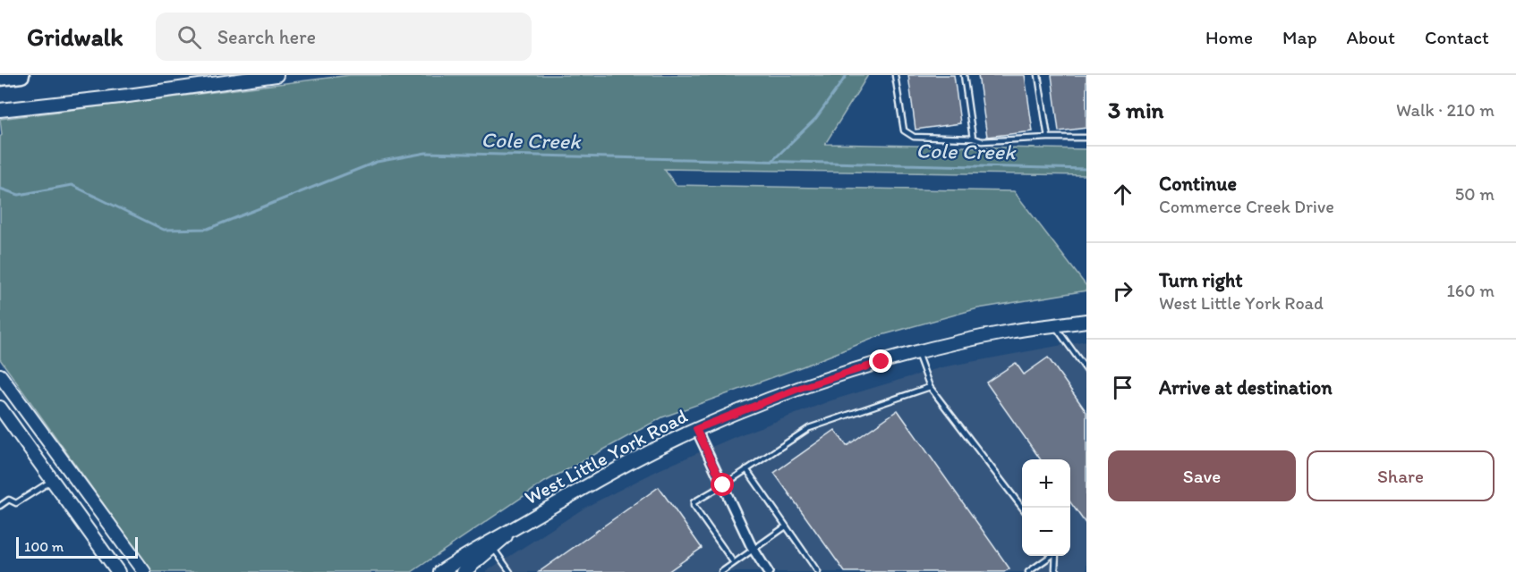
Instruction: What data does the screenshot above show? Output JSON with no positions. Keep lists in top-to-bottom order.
{
  "streets": {
    "main road": ["West Little York Road"]
  },
  "water": ["Cole Creek"],
  "scale_bar": "100 m",
  "page": {
    "header": "Gridwalk",
    "search": "Search here",
    "nav": [
      "Home",
      "Map",
      "About",
      "Contact"
    ],
    "heading": ["3 min", "Walk · 210 m"],
    "list": [
      ["Continue", "Commerce Creek Drive", "50 m"],
      ["Turn right", "West Little York Road", "160 m"],
      "Arrive at destination"
    ],
    "buttons": ["Save", "Share"],
    "map_buttons": ["+", "−"],
    "scale": "100 m"
  }
}
